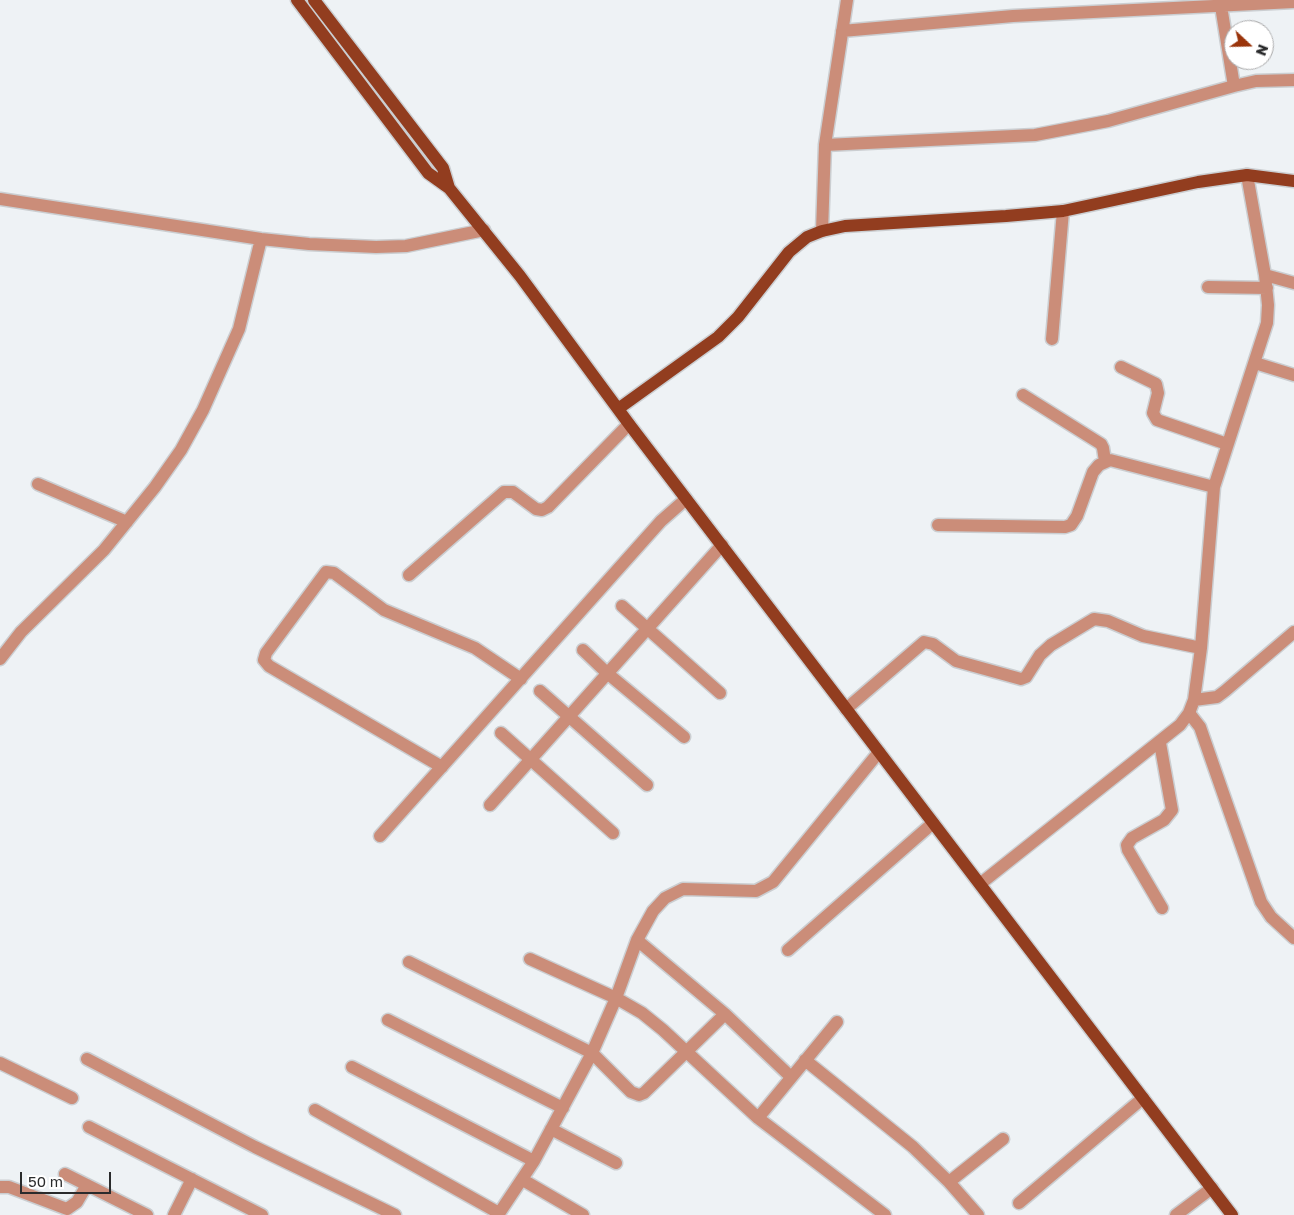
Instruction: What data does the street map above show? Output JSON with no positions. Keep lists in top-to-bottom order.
{
  "scale_bar": "50 m",
  "north": "right"
}
